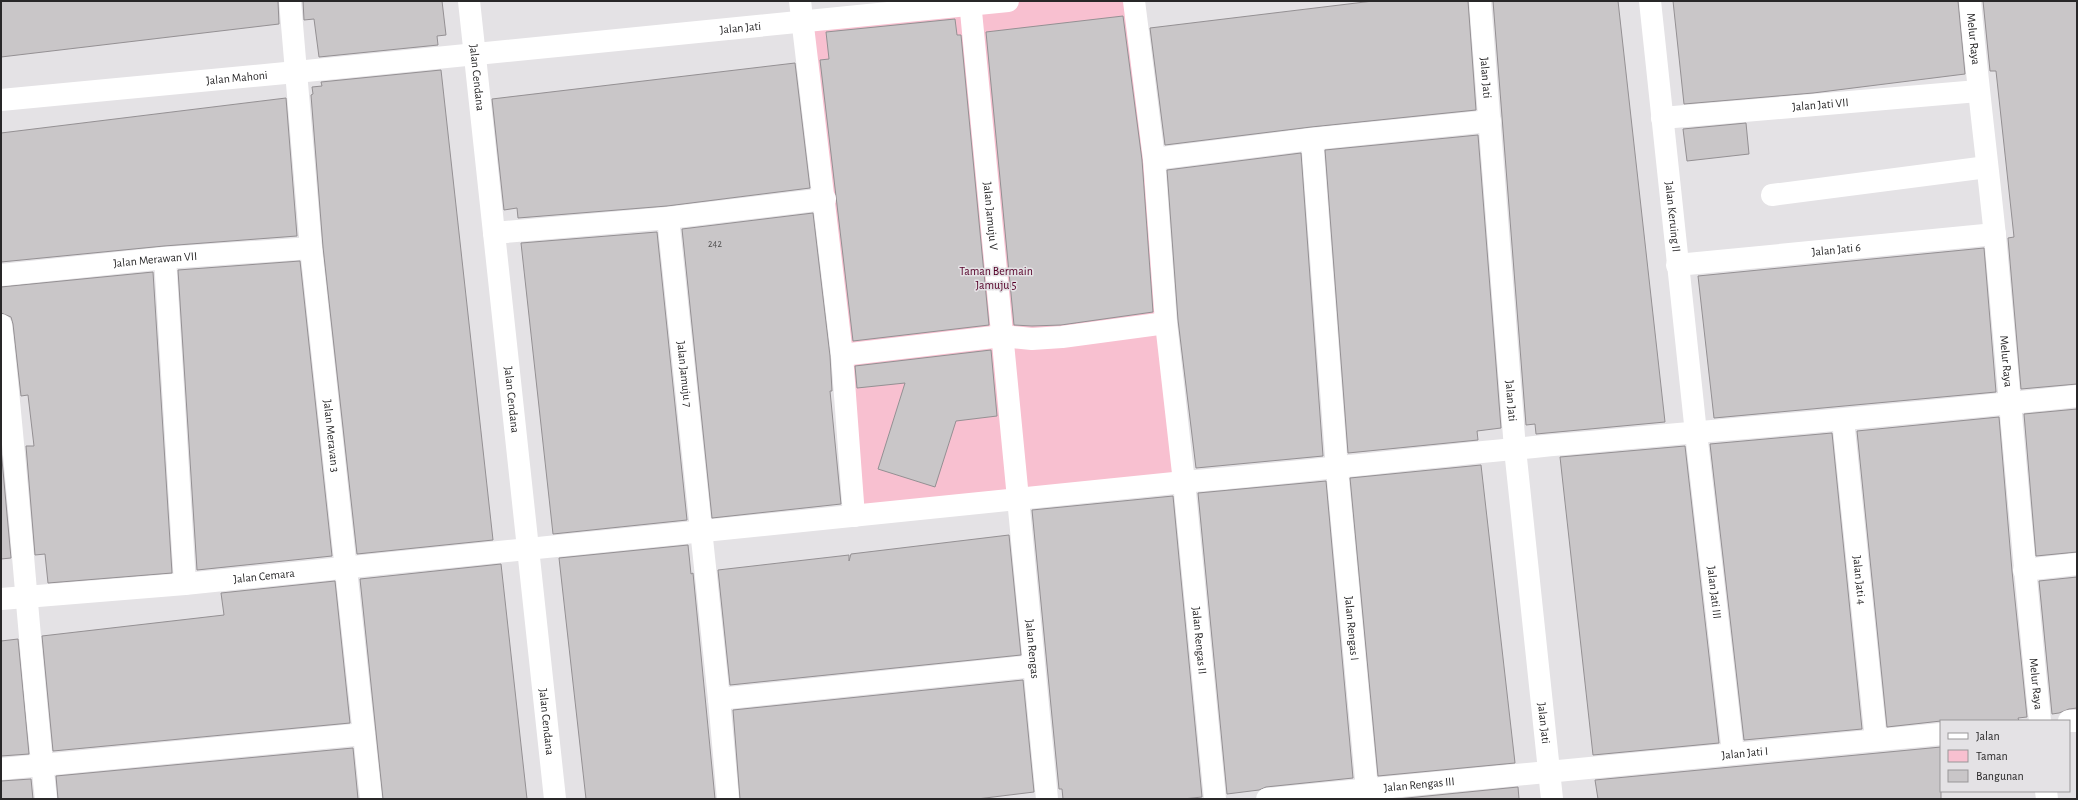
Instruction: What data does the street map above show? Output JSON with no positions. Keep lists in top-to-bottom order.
{
  "streets": {
    "street": [
      "Jalan Jati",
      "Melur Raya",
      "Jalan Mahoni",
      "Jalan Cendana",
      "Jalan Jati VII",
      "Jalan Jamuju V",
      "Jalan Keruing II",
      "Jalan Jati 6",
      "Jalan Merawan VII",
      "Jalan Jamuju 7",
      "Jalan Meravan 3",
      "Jalan Cemara",
      "Jalan Jati 4",
      "Jalan Jati III",
      "Jalan Rengas I",
      "Jalan Rengas II",
      "Jalan Rengas",
      "Jalan Jati I",
      "Jalan Rengas III"
    ]
  },
  "crossings": [
    ["Jalan Jati", "Jalan Mahoni"],
    ["Jalan Jati", "Jalan Cendana"],
    ["Jalan Jati", "Jalan Jamuju V"],
    ["Jalan Jati", "Jalan Cemara"],
    ["Jalan Jati", "Jalan Jati I"],
    ["Jalan Jati", "Jalan Rengas III"],
    ["Melur Raya", "Jalan Jati VII"],
    ["Melur Raya", "Jalan Jati 6"],
    ["Melur Raya", "Jalan Cemara"],
    ["Jalan Mahoni", "Jalan Cendana"],
    ["Jalan Mahoni", "Jalan Meravan 3"],
    ["Jalan Cendana", "Jalan Cemara"],
    ["Jalan Jati VII", "Jalan Keruing II"],
    ["Jalan Jamuju V", "Jalan Cemara"],
    ["Jalan Jamuju V", "Jalan Rengas"],
    ["Jalan Keruing II", "Jalan Jati 6"],
    ["Jalan Keruing II", "Jalan Cemara"],
    ["Jalan Keruing II", "Jalan Jati III"],
    ["Jalan Merawan VII", "Jalan Meravan 3"],
    ["Jalan Jamuju 7", "Jalan Cemara"],
    ["Jalan Meravan 3", "Jalan Cemara"],
    ["Jalan Cemara", "Jalan Jati 4"],
    ["Jalan Cemara", "Jalan Jati III"],
    ["Jalan Cemara", "Jalan Rengas I"],
    ["Jalan Cemara", "Jalan Rengas II"],
    ["Jalan Cemara", "Jalan Rengas"],
    ["Jalan Jati 4", "Jalan Jati I"],
    ["Jalan Jati III", "Jalan Jati I"],
    ["Jalan Rengas I", "Jalan Rengas III"],
    ["Jalan Jati I", "Jalan Rengas III"]
  ],
  "parks": ["Taman Bermain Jamuju 5"],
  "house_numbers": ["242"],
  "legend": ["Jalan", "Taman", "Bangunan"]
}
